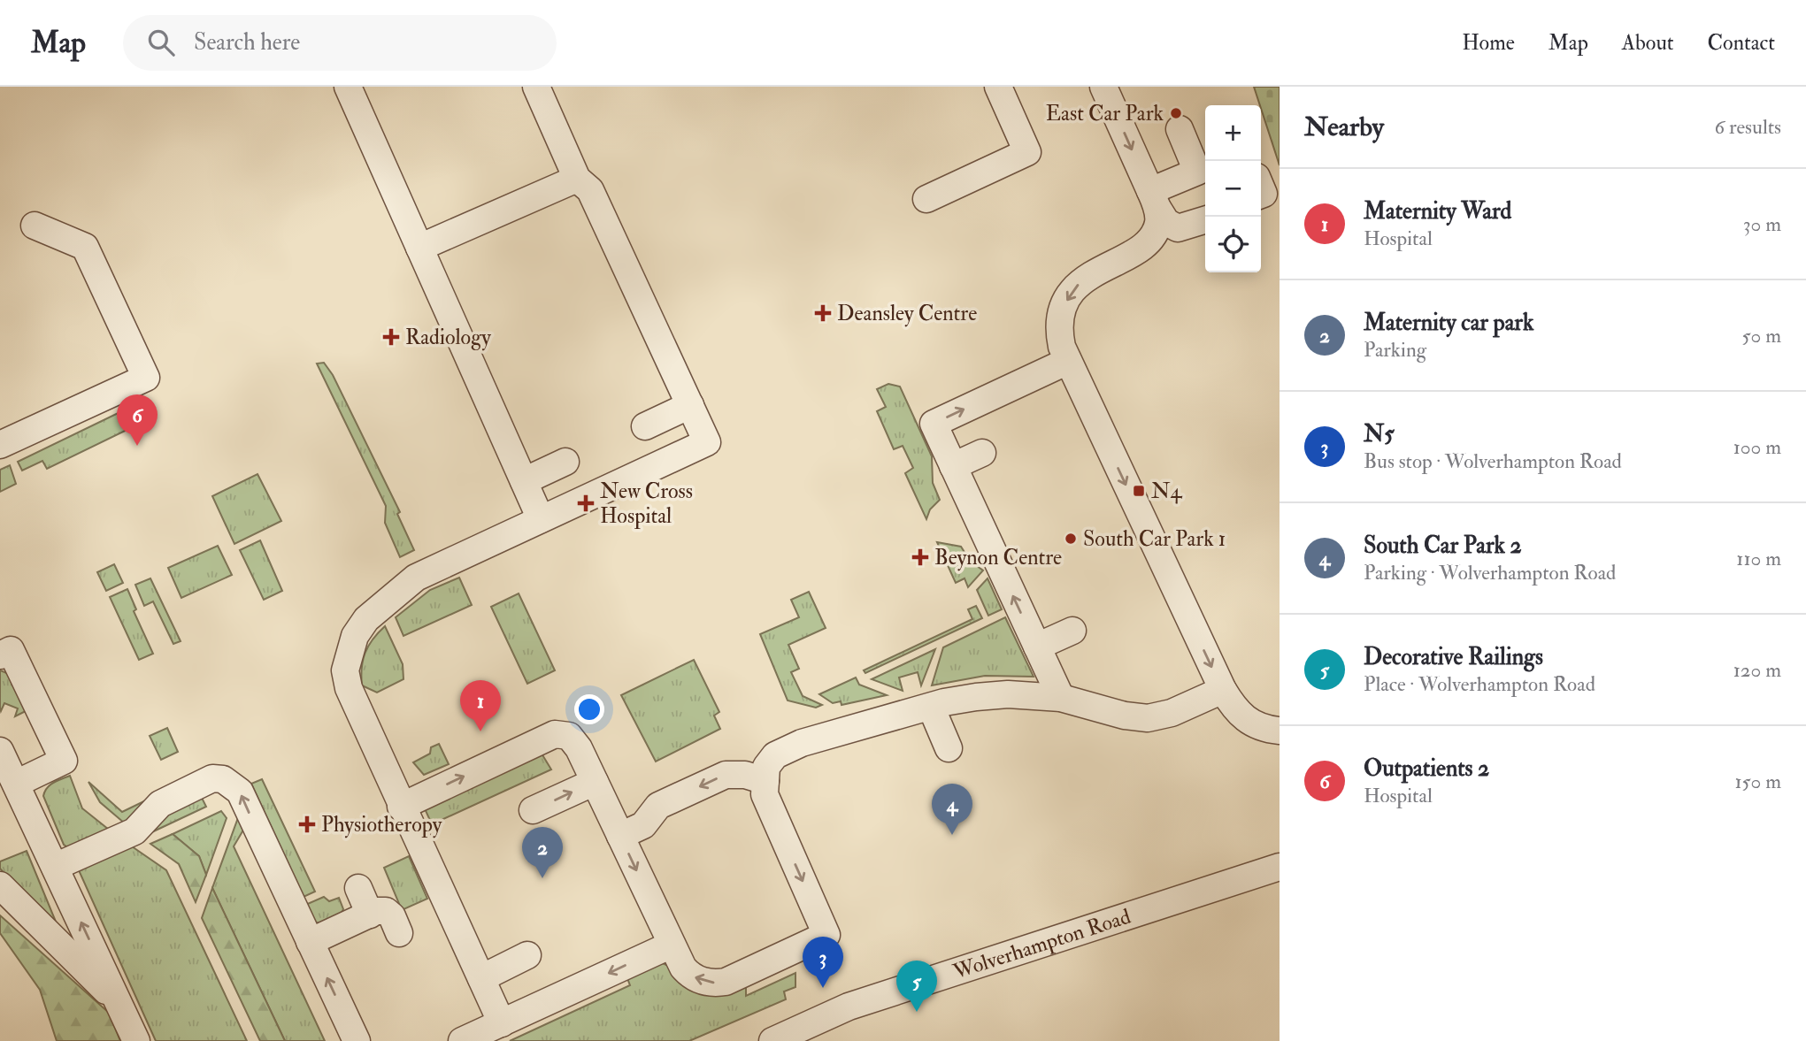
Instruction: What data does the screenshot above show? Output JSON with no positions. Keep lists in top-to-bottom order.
{
  "streets": {
    "street": ["Wolverhampton Road"]
  },
  "places": {
    "other": ["East Car Park", "South Car Park 1"],
    "health": [
      "Deansley Centre",
      "Radiology",
      "New Cross Hospital",
      "Beynon Centre",
      "Physiotheropy"
    ],
    "transit": ["N4"]
  },
  "page": {
    "header": "Map",
    "search": "Search here",
    "nav": [
      "Home",
      "Map",
      "About",
      "Contact"
    ],
    "heading": ["Nearby", "6 results"],
    "map_buttons": ["+", "−"],
    "list": [
      {
        "mark": "1",
        "name": "Maternity Ward",
        "note": "Hospital",
        "value": "30 m"
      },
      {
        "mark": "2",
        "name": "Maternity car park",
        "note": "Parking",
        "value": "50 m"
      },
      {
        "mark": "3",
        "name": "N5",
        "note": "Bus stop · Wolverhampton Road",
        "value": "100 m"
      },
      {
        "mark": "4",
        "name": "South Car Park 2",
        "note": "Parking · Wolverhampton Road",
        "value": "110 m"
      },
      {
        "mark": "5",
        "name": "Decorative Railings",
        "note": "Place · Wolverhampton Road",
        "value": "120 m"
      },
      {
        "mark": "6",
        "name": "Outpatients 2",
        "note": "Hospital",
        "value": "150 m"
      }
    ],
    "pins": [
      "6",
      "1",
      "4",
      "2",
      "3",
      "5"
    ]
  }
}
